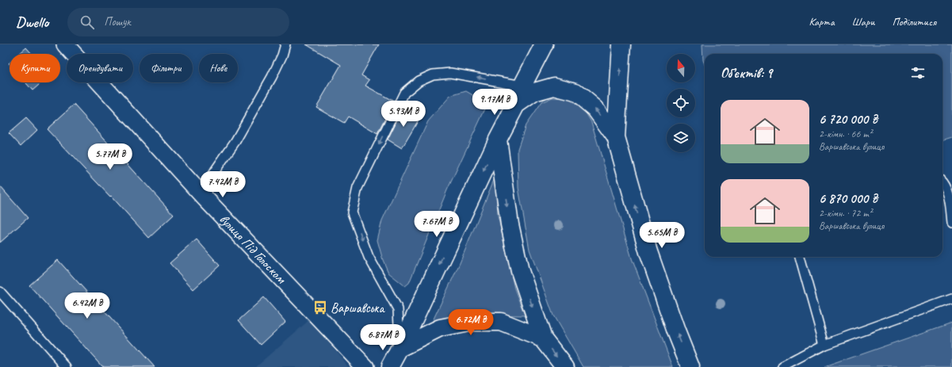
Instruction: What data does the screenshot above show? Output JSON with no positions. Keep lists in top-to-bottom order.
{
  "streets": {
    "street": ["вулиця Під Голоском"]
  },
  "places": {
    "bus stop": ["Варшавська"]
  },
  "north": "top",
  "page": {
    "header": "Dwello",
    "search": "Пошук",
    "nav": ["Карта", "Шари", "Поділитися"],
    "chip": [
      "Купити",
      "Орендувати",
      "Фільтри",
      "Нове"
    ],
    "heading": "Об’єктів: 9",
    "price": [
      "9.17M ₴",
      "5.93M ₴",
      "5.77M ₴",
      "7.42M ₴",
      "7.67M ₴",
      "5.65M ₴",
      "6.42M ₴",
      "6.72M ₴",
      "6.87M ₴"
    ],
    "list": [
      {
        "name": "6 720 000 ₴",
        "note": "2-кімн. · 66 m² · Варшавська вулиця"
      },
      {
        "name": "6 870 000 ₴",
        "note": "2-кімн. · 72 m² · Варшавська вулиця"
      }
    ]
  }
}
